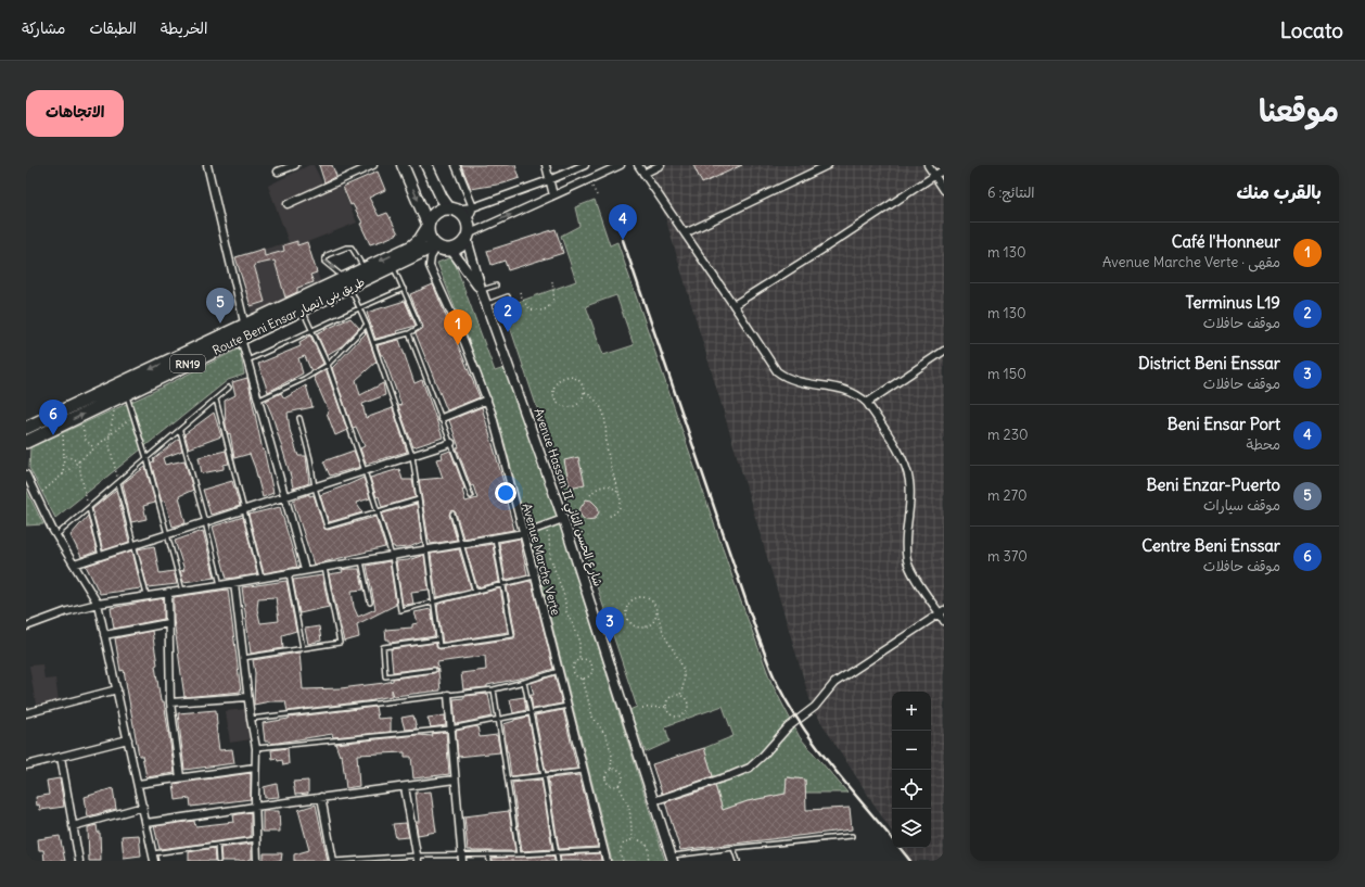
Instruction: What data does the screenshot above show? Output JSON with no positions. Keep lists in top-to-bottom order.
{
  "streets": {
    "highway": ["Route Beni Ensar طريق بني انصار", "RN19"],
    "street": ["Avenue Hassan II شارع الحسن الثاني", "Avenue Marche Verte"]
  },
  "crossings": [
    ["Route Beni Ensar طريق بني انصار", "RN19"],
    ["Route Beni Ensar طريق بني انصار", "Avenue Hassan II شارع الحسن الثاني"],
    ["Route Beni Ensar طريق بني انصار", "Avenue Marche Verte"],
    ["RN19", "Avenue Hassan II شارع الحسن الثاني"],
    ["RN19", "Avenue Marche Verte"],
    ["Avenue Hassan II شارع الحسن الثاني", "Avenue Marche Verte"]
  ],
  "page": {
    "header": "Locato",
    "nav": ["الخريطة", "الطبقات", "مشاركة"],
    "title": "موقعنا",
    "buttons": "الاتجاهات",
    "heading": ["بالقرب منك", "النتائج: 6"],
    "pins": [
      "4",
      "5",
      "2",
      "1",
      "6",
      "3"
    ],
    "list": [
      {
        "mark": "1",
        "name": "Café l'Honneur",
        "note": "مقهى · Avenue Marche Verte",
        "value": "130 m"
      },
      {
        "mark": "2",
        "name": "Terminus L19",
        "note": "موقف حافلات",
        "value": "130 m"
      },
      {
        "mark": "3",
        "name": "District Beni Enssar",
        "note": "موقف حافلات",
        "value": "150 m"
      },
      {
        "mark": "4",
        "name": "Beni Ensar Port",
        "note": "محطة",
        "value": "230 m"
      },
      {
        "mark": "5",
        "name": "Beni Enzar-Puerto",
        "note": "موقف سيارات",
        "value": "270 m"
      },
      {
        "mark": "6",
        "name": "Centre Beni Enssar",
        "note": "موقف حافلات",
        "value": "370 m"
      }
    ],
    "map_buttons": ["+", "−"]
  }
}
